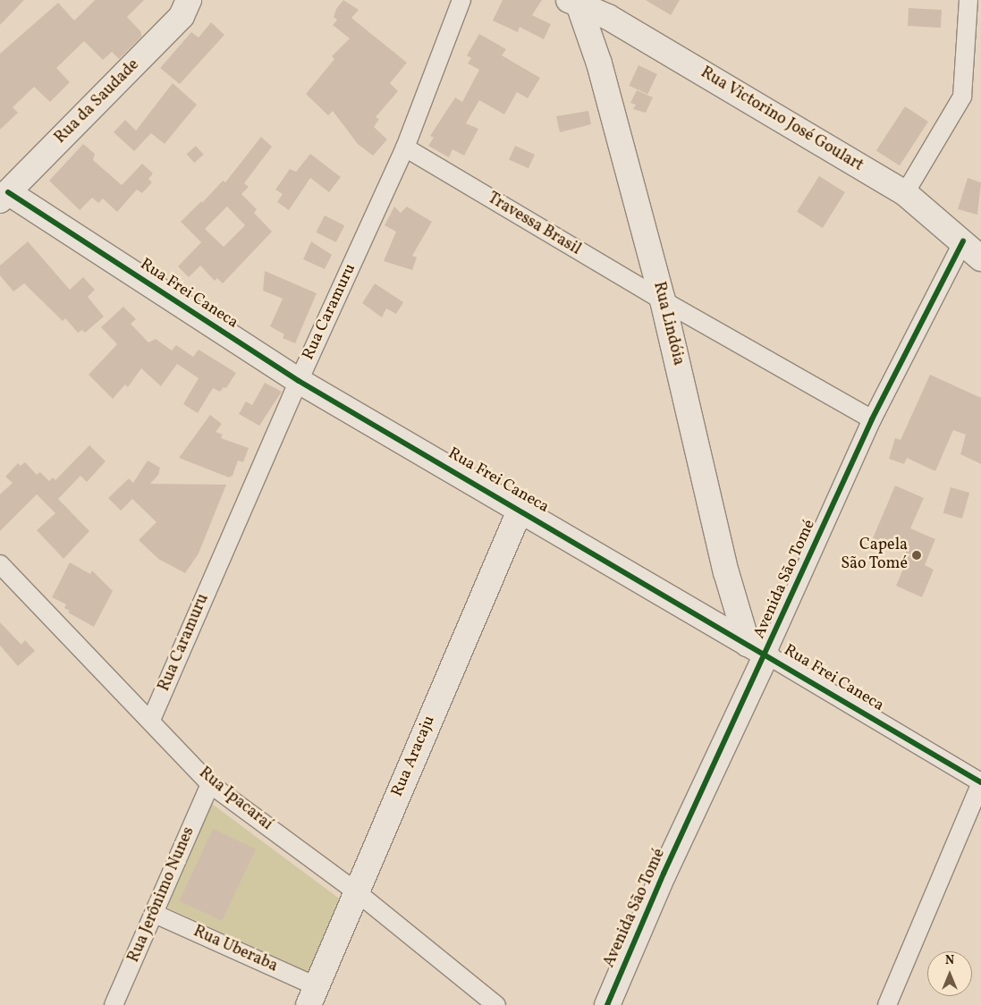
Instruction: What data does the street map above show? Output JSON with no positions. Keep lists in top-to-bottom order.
{
  "streets": {
    "street": [
      "Rua da Saudade",
      "Rua Victorino José Goulart",
      "Travessa Brasil",
      "Rua Frei Caneca",
      "Rua Caramuru",
      "Rua Lindóia",
      "Avenida São Tomé",
      "Rua Aracaju",
      "Rua Ipacaraí",
      "Rua Jerônimo Nunes",
      "Rua Uberaba"
    ]
  },
  "crossings": [
    ["Rua da Saudade", "Rua Frei Caneca"],
    ["Rua Victorino José Goulart", "Rua Lindóia"],
    ["Rua Victorino José Goulart", "Avenida São Tomé"],
    ["Travessa Brasil", "Rua Caramuru"],
    ["Travessa Brasil", "Rua Lindóia"],
    ["Travessa Brasil", "Avenida São Tomé"],
    ["Rua Frei Caneca", "Rua Caramuru"],
    ["Rua Frei Caneca", "Rua Lindóia"],
    ["Rua Frei Caneca", "Avenida São Tomé"],
    ["Rua Frei Caneca", "Rua Aracaju"],
    ["Rua Caramuru", "Rua Ipacaraí"],
    ["Rua Lindóia", "Avenida São Tomé"],
    ["Rua Aracaju", "Rua Ipacaraí"],
    ["Rua Aracaju", "Rua Uberaba"],
    ["Rua Ipacaraí", "Rua Jerônimo Nunes"],
    ["Rua Jerônimo Nunes", "Rua Uberaba"]
  ],
  "places": ["Capela São Tomé"],
  "north": "top"
}
